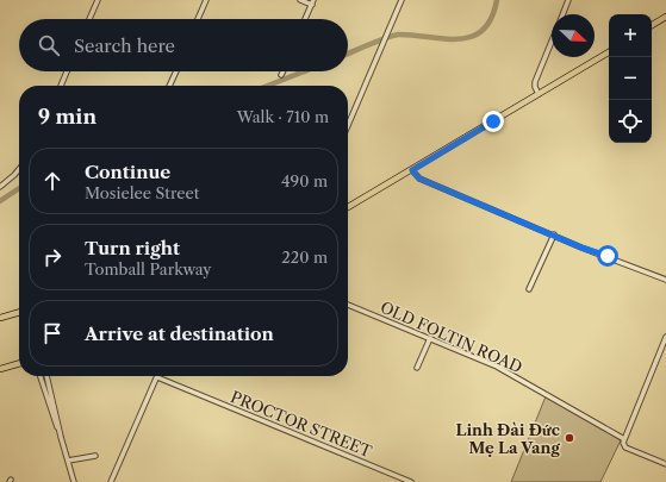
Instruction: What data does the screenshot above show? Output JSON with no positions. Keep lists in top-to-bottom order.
{
  "streets": {
    "street": ["OLD FOLTIN ROAD", "PROCTOR STREET"]
  },
  "places": ["Linh Đài Đức Mẹ La Vang"],
  "north": "bottom right",
  "page": {
    "map_buttons": ["+", "−"],
    "search": "Search here",
    "heading": ["9 min", "Walk · 710 m"],
    "list": [
      ["Continue", "Mosielee Street", "490 m"],
      ["Turn right", "Tomball Parkway", "220 m"],
      "Arrive at destination"
    ]
  }
}
